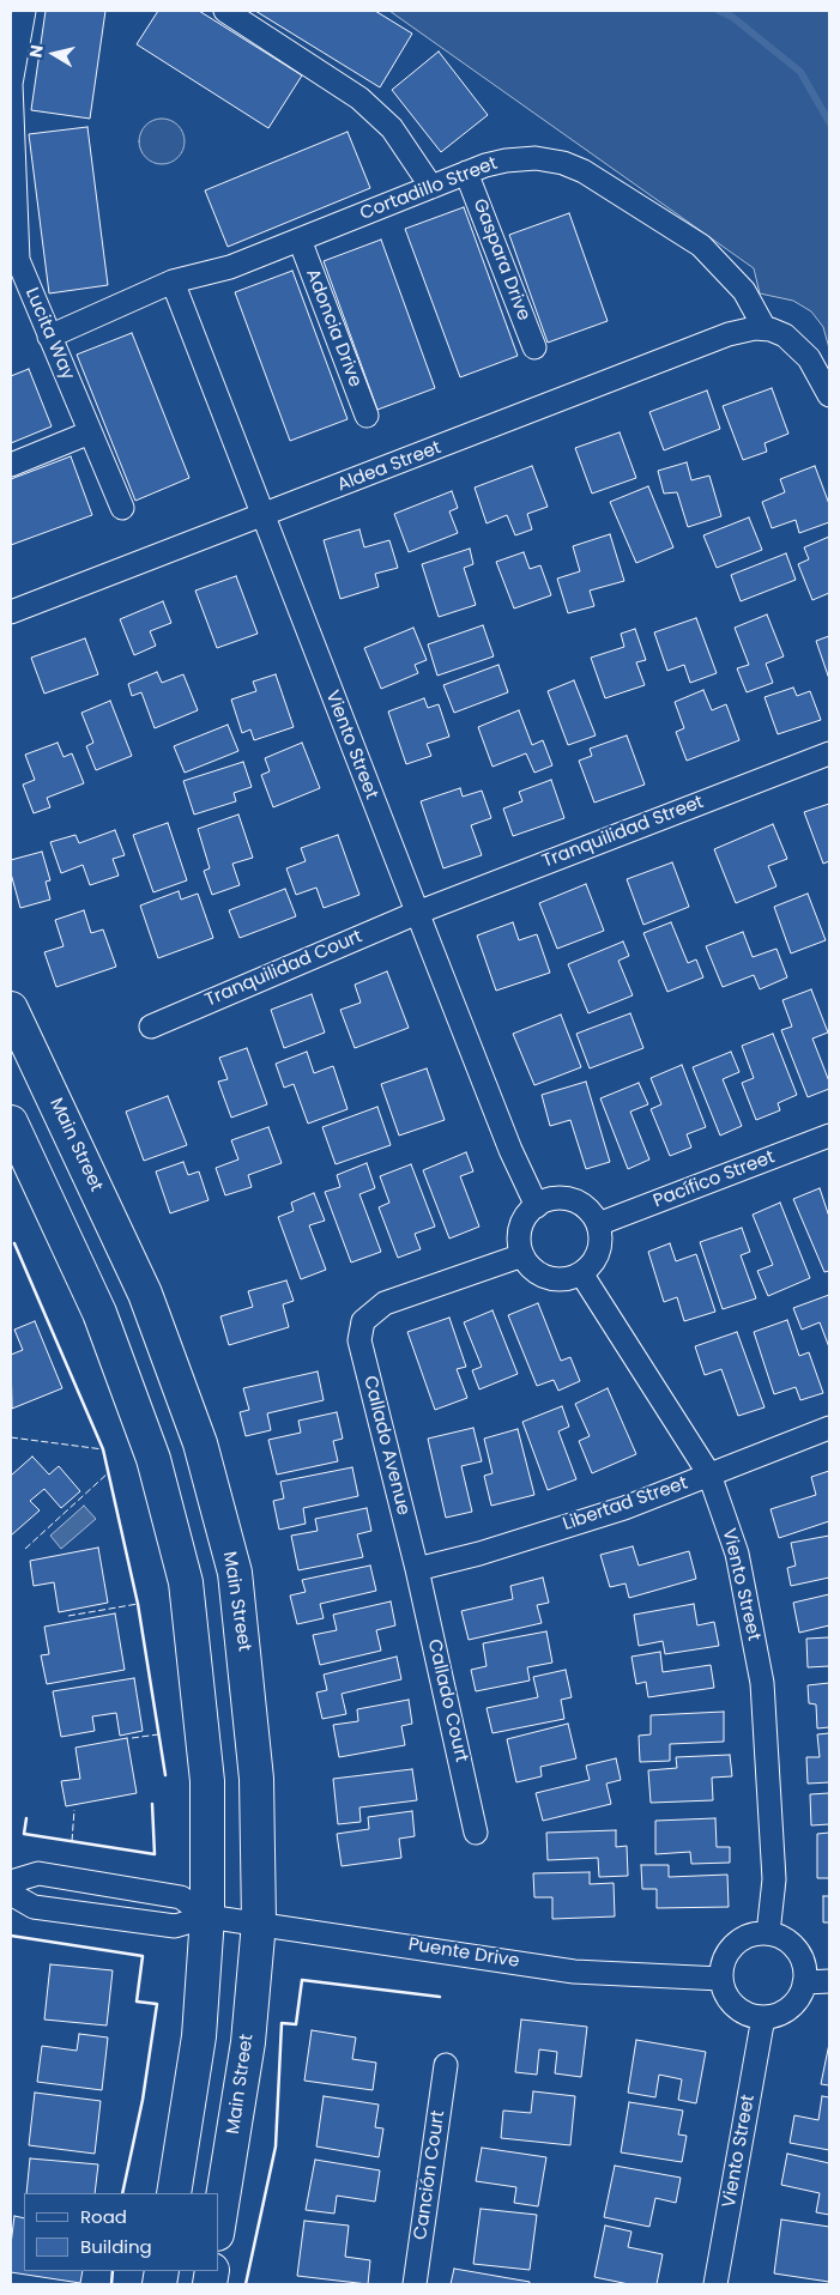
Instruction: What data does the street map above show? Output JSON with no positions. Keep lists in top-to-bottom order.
{
  "streets": {
    "street": [
      "Cortadillo Street",
      "Gaspara Drive",
      "Adoncia Drive",
      "Lucita Way",
      "Aldea Street",
      "Viento Street",
      "Tranquilidad Street",
      "Tranquilidad Court",
      "Main Street",
      "Pacífico Street",
      "Callado Avenue",
      "Libertad Street",
      "Callado Court",
      "Puente Drive",
      "Canción Court"
    ]
  },
  "crossings": [
    ["Cortadillo Street", "Gaspara Drive"],
    ["Cortadillo Street", "Adoncia Drive"],
    ["Cortadillo Street", "Lucita Way"],
    ["Cortadillo Street", "Aldea Street"],
    ["Cortadillo Street", "Viento Street"],
    ["Aldea Street", "Viento Street"],
    ["Viento Street", "Tranquilidad Street"],
    ["Viento Street", "Tranquilidad Court"],
    ["Viento Street", "Pacífico Street"],
    ["Viento Street", "Callado Avenue"],
    ["Viento Street", "Libertad Street"],
    ["Viento Street", "Puente Drive"],
    ["Tranquilidad Street", "Tranquilidad Court"],
    ["Main Street", "Puente Drive"],
    ["Pacífico Street", "Callado Avenue"],
    ["Callado Avenue", "Libertad Street"],
    ["Callado Avenue", "Callado Court"],
    ["Libertad Street", "Callado Court"]
  ],
  "legend": ["Road", "Building"],
  "north": "left"
}
